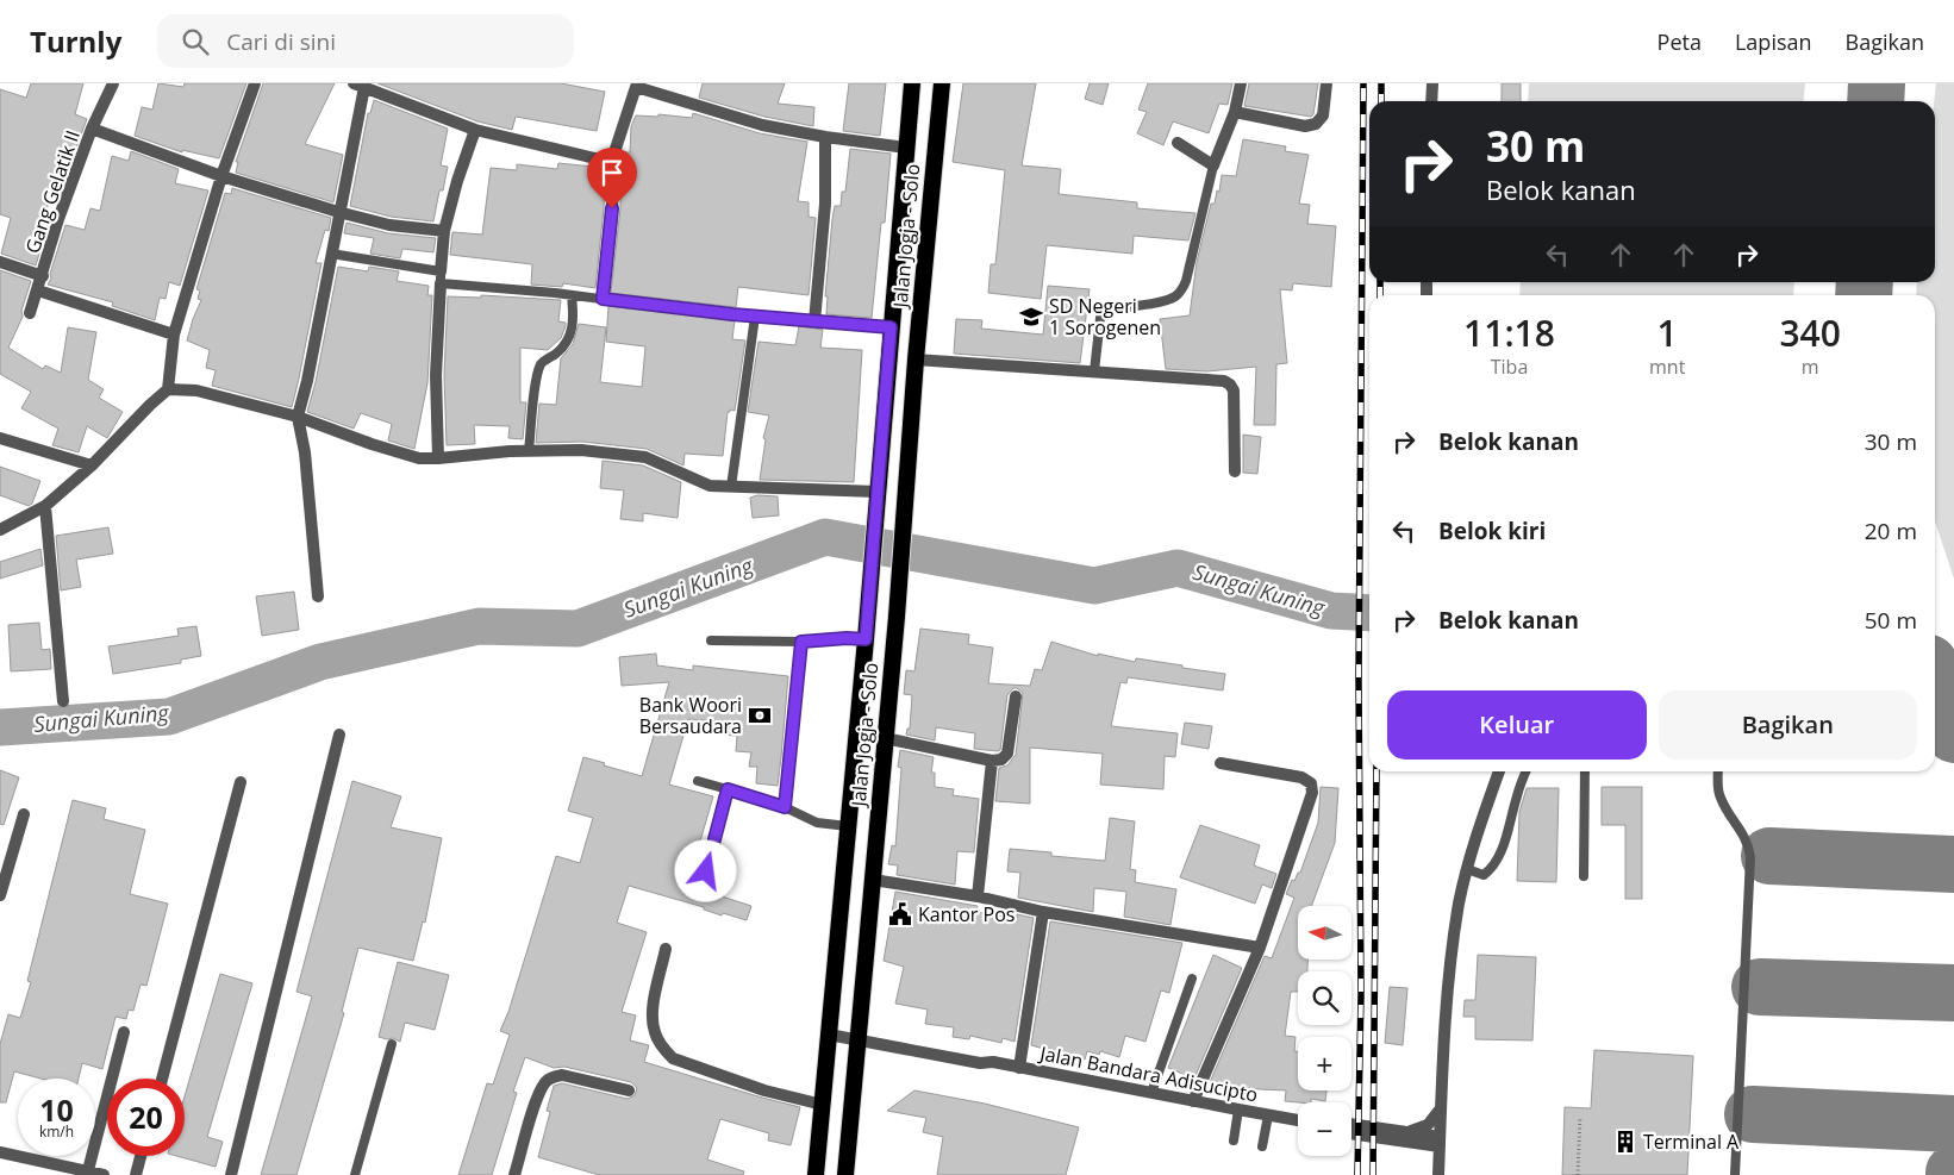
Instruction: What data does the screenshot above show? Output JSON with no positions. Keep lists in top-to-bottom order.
{
  "streets": {
    "highway": ["Jalan Jogja - Solo"],
    "street": ["Gang Gelatik II", "Jalan Bandara Adisucipto"]
  },
  "crossings": [
    ["Jalan Jogja - Solo", "Jalan Bandara Adisucipto"]
  ],
  "water": ["Sungai Kuning"],
  "places": {
    "school or university": ["SD Negeri 1 Sorogenen"],
    "bank": ["Bank Woori Bersaudara"],
    "public building": ["Kantor Pos"],
    "building": ["Terminal A"]
  },
  "north": "left",
  "page": {
    "header": "Turnly",
    "search": "Cari di sini",
    "nav": ["Peta", "Lapisan", "Bagikan"],
    "turn": ["30 m", "Belok kanan"],
    "eta": [
      "11:18",
      "Tiba",
      "1",
      "mnt",
      "340",
      "m"
    ],
    "list": [
      {
        "name": "Belok kanan",
        "value": "30 m"
      },
      {
        "name": "Belok kiri",
        "value": "20 m"
      },
      {
        "name": "Belok kanan",
        "value": "50 m"
      }
    ],
    "buttons": ["Keluar", "Bagikan"],
    "map_buttons": ["+", "−"],
    "speed": "10 km/h",
    "limit": "20"
  }
}
